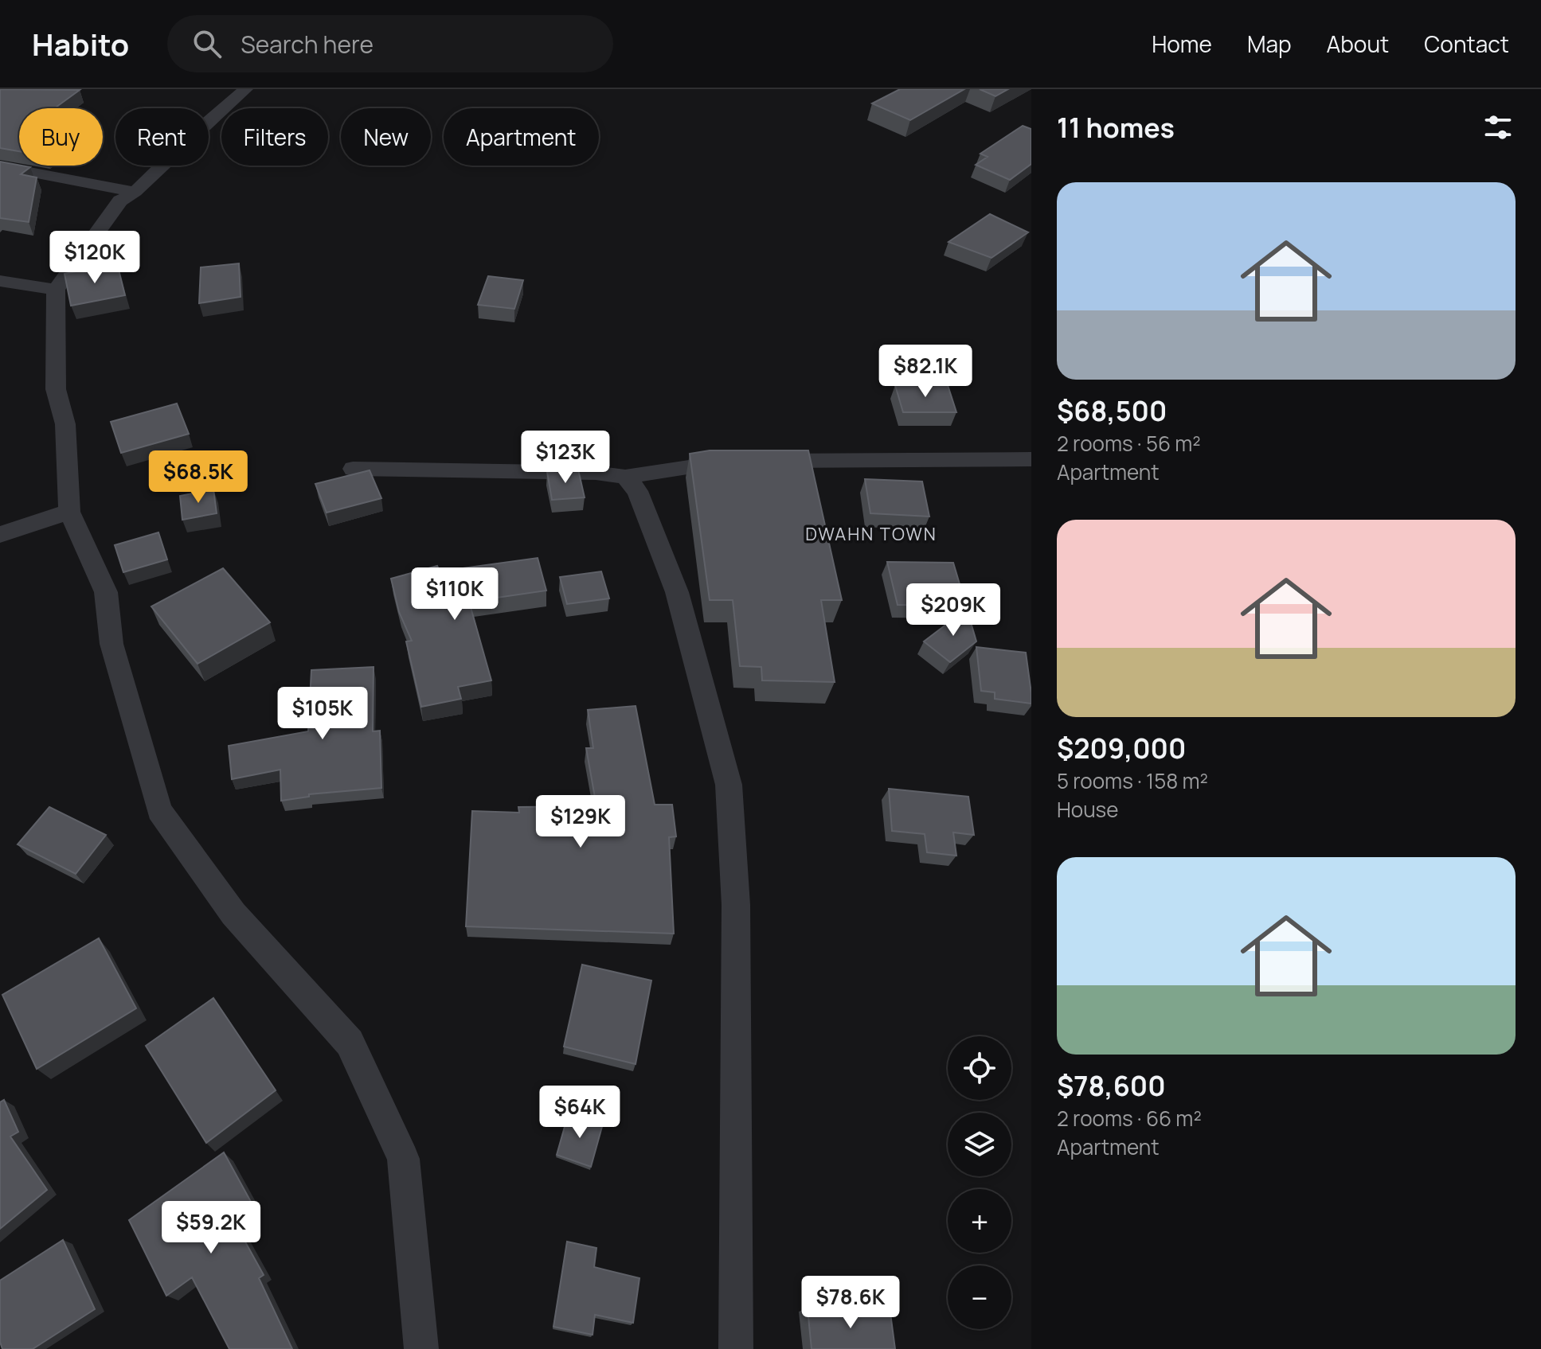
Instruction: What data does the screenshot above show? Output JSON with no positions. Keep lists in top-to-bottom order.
{
  "districts": ["DWAHN TOWN"],
  "page": {
    "header": "Habito",
    "search": "Search here",
    "nav": [
      "Home",
      "Map",
      "About",
      "Contact"
    ],
    "heading": "11 homes",
    "chip": [
      "Buy",
      "Rent",
      "Filters",
      "New",
      "Apartment"
    ],
    "list": [
      {
        "name": "$68,500",
        "note": "2 rooms · 56 m² · Apartment"
      },
      {
        "name": "$209,000",
        "note": "5 rooms · 158 m² · House"
      },
      {
        "name": "$78,600",
        "note": "2 rooms · 66 m² · Apartment"
      }
    ],
    "price": [
      "$120K",
      "$82.1K",
      "$123K",
      "$68.5K",
      "$110K",
      "$209K",
      "$105K",
      "$129K",
      "$64K",
      "$59.2K",
      "$78.6K"
    ],
    "map_buttons": ["+", "−"]
  }
}
